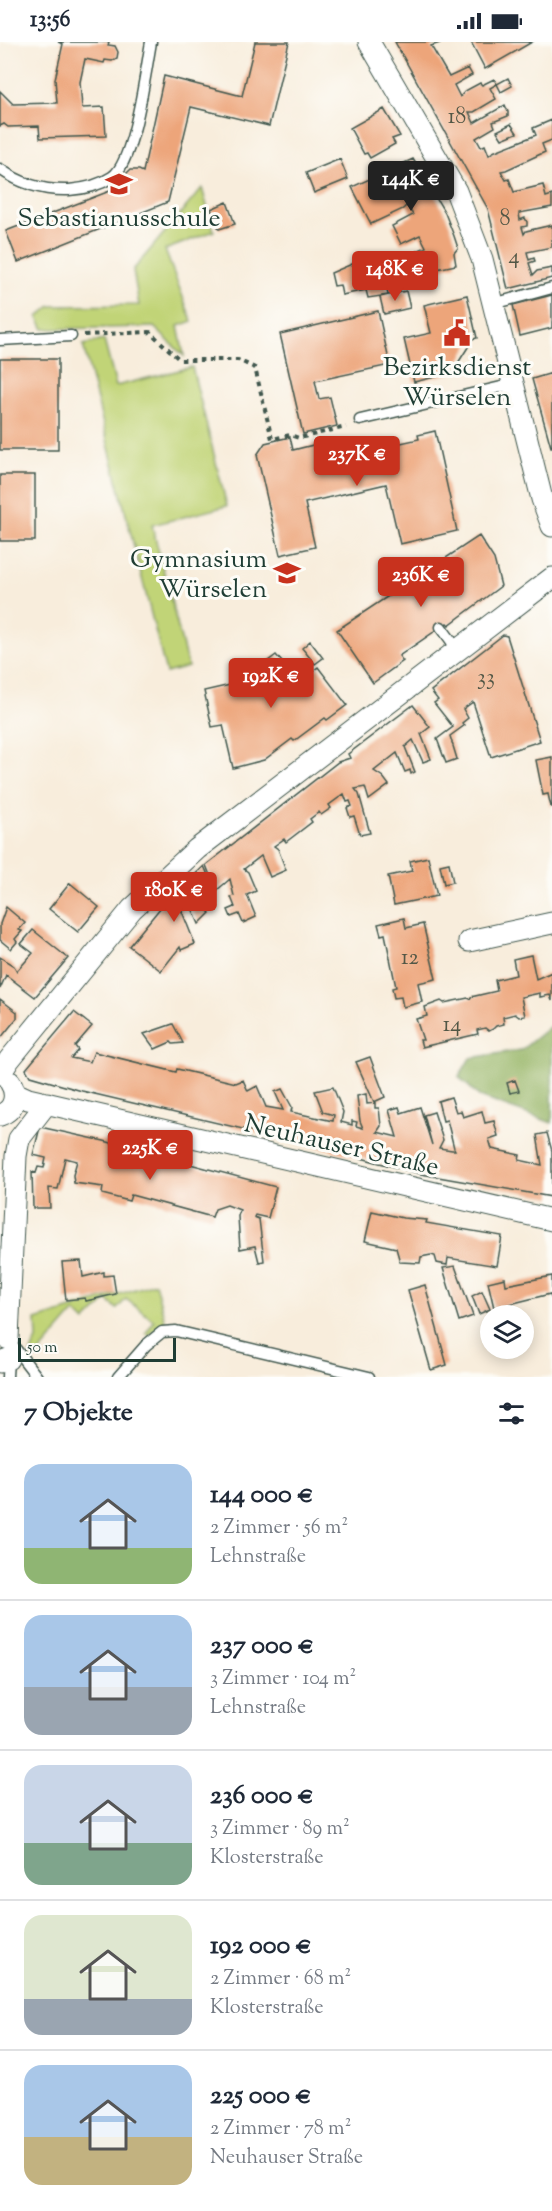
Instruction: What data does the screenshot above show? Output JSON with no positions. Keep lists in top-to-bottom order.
{
  "streets": {
    "street": ["Neuhauser Straße"]
  },
  "places": {
    "school or university": ["Sebastianusschule", "Gymnasium Würselen"],
    "public building": ["Bezirksdienst Würselen"]
  },
  "house_numbers": [
    "18",
    "8",
    "4",
    "33",
    "12",
    "14"
  ],
  "scale_bar": "50 m",
  "page": {
    "status": "13:56",
    "price": [
      "144K €",
      "148K €",
      "237K €",
      "236K €",
      "192K €",
      "180K €",
      "225K €"
    ],
    "scale": "50 m",
    "heading": "7 Objekte",
    "list": [
      {
        "name": "144 000 €",
        "note": "2 Zimmer · 56 m² · Lehnstraße"
      },
      {
        "name": "237 000 €",
        "note": "3 Zimmer · 104 m² · Lehnstraße"
      },
      {
        "name": "236 000 €",
        "note": "3 Zimmer · 89 m² · Klosterstraße"
      },
      {
        "name": "192 000 €",
        "note": "2 Zimmer · 68 m² · Klosterstraße"
      },
      {
        "name": "225 000 €",
        "note": "2 Zimmer · 78 m² · Neuhauser Straße"
      }
    ]
  }
}
